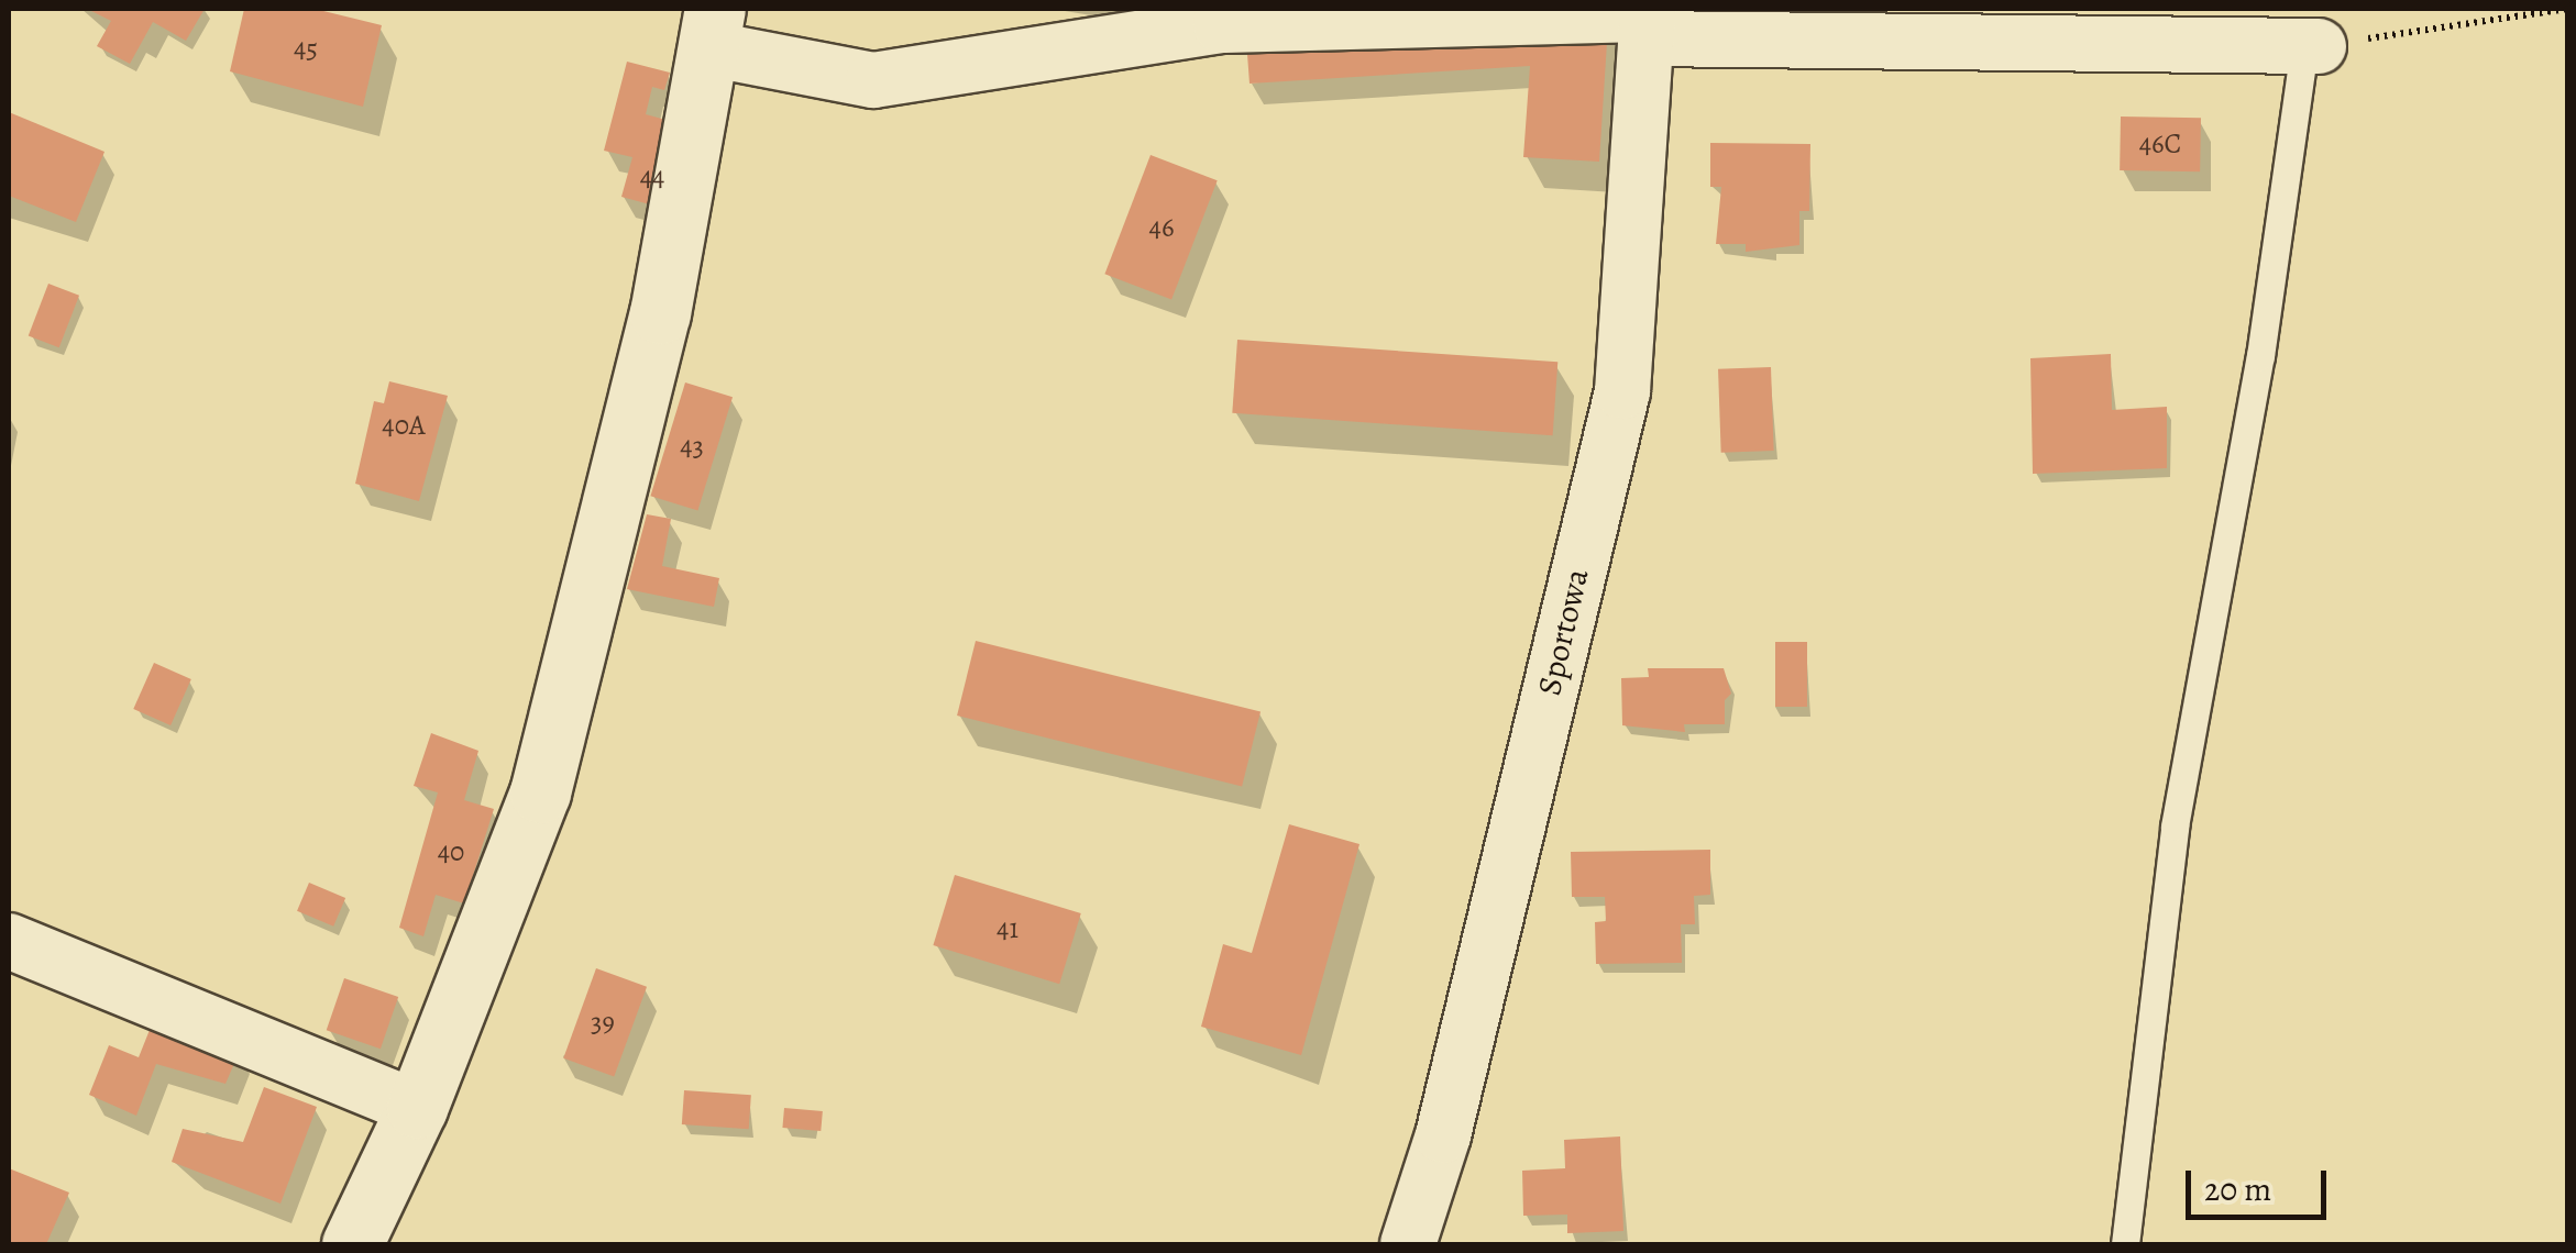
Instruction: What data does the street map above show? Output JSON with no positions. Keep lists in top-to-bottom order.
{
  "streets": {
    "street": ["Sportowa"]
  },
  "house_numbers": [
    "45",
    "46C",
    "44",
    "46",
    "40A",
    "43",
    "40",
    "41",
    "39"
  ],
  "scale_bar": "20 m"
}
